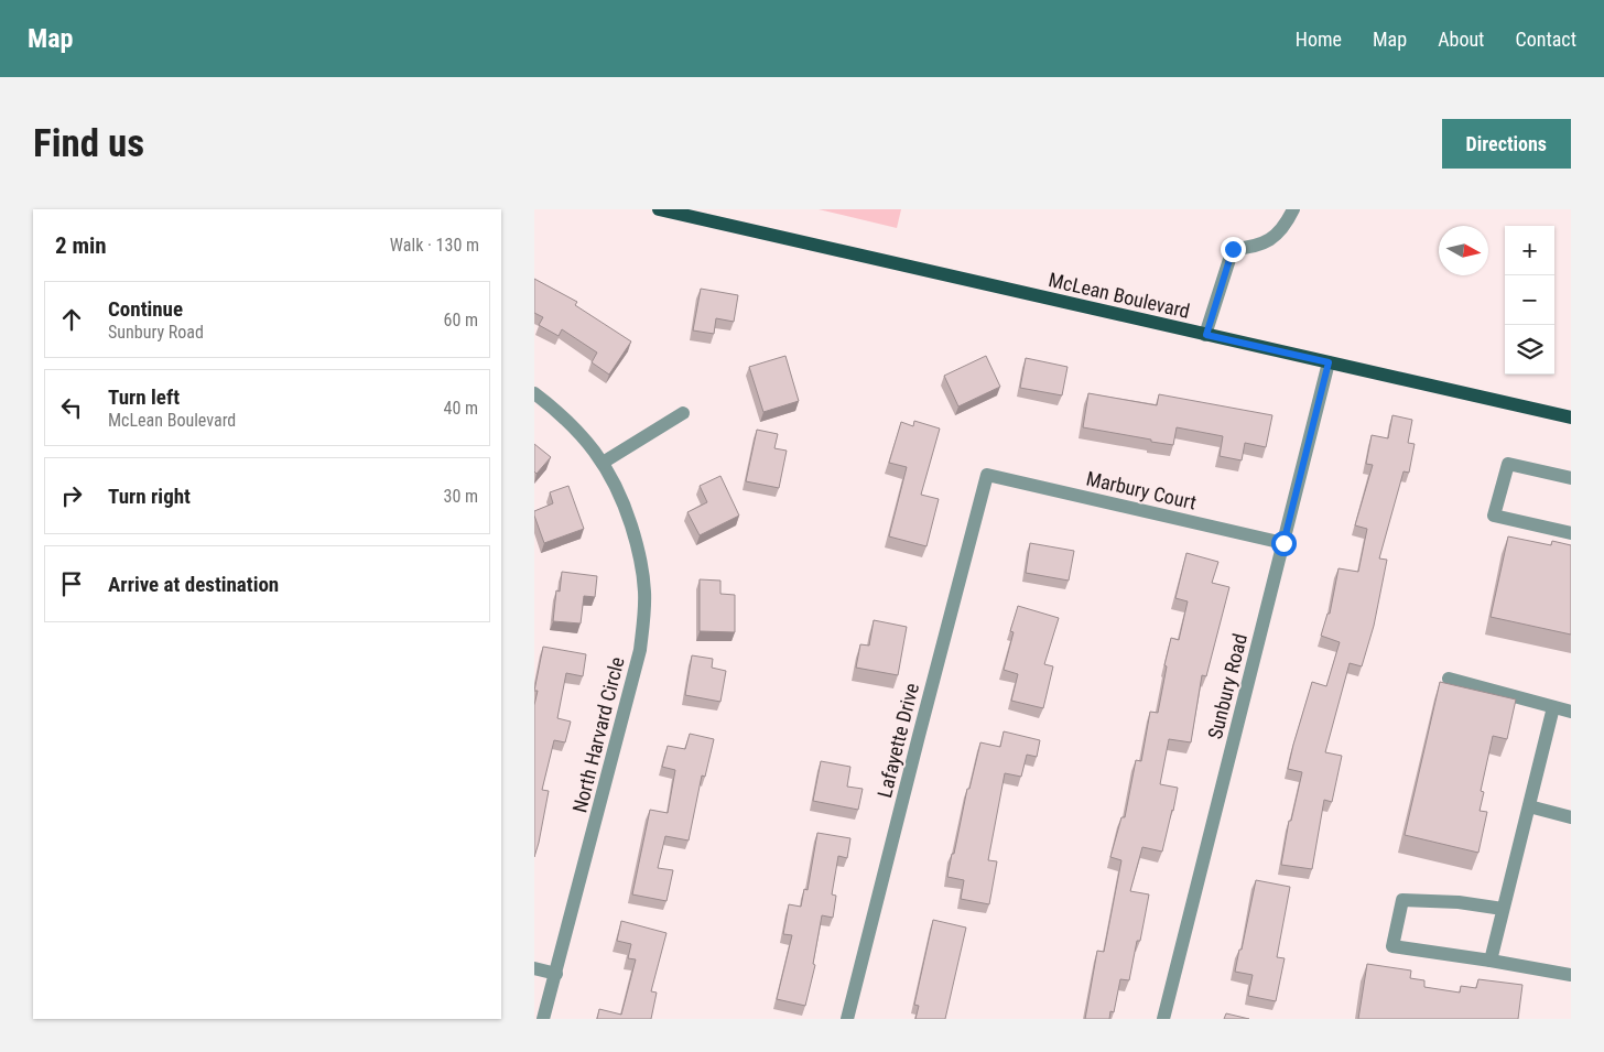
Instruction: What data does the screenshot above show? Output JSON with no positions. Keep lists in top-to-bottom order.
{
  "streets": {
    "main road": ["McLean Boulevard"],
    "street": [
      "Marbury Court",
      "Sunbury Road",
      "North Harvard Circle",
      "Lafayette Drive"
    ]
  },
  "crossings": [
    ["McLean Boulevard", "Sunbury Road"],
    ["Marbury Court", "Sunbury Road"],
    ["Marbury Court", "Lafayette Drive"]
  ],
  "north": "right",
  "page": {
    "header": "Map",
    "nav": [
      "Home",
      "Map",
      "About",
      "Contact"
    ],
    "buttons": "Directions",
    "title": "Find us",
    "heading": ["2 min", "Walk · 130 m"],
    "map_buttons": ["+", "−"],
    "list": [
      ["Continue", "Sunbury Road", "60 m"],
      ["Turn left", "McLean Boulevard", "40 m"],
      ["Turn right", "30 m"],
      "Arrive at destination"
    ]
  }
}
